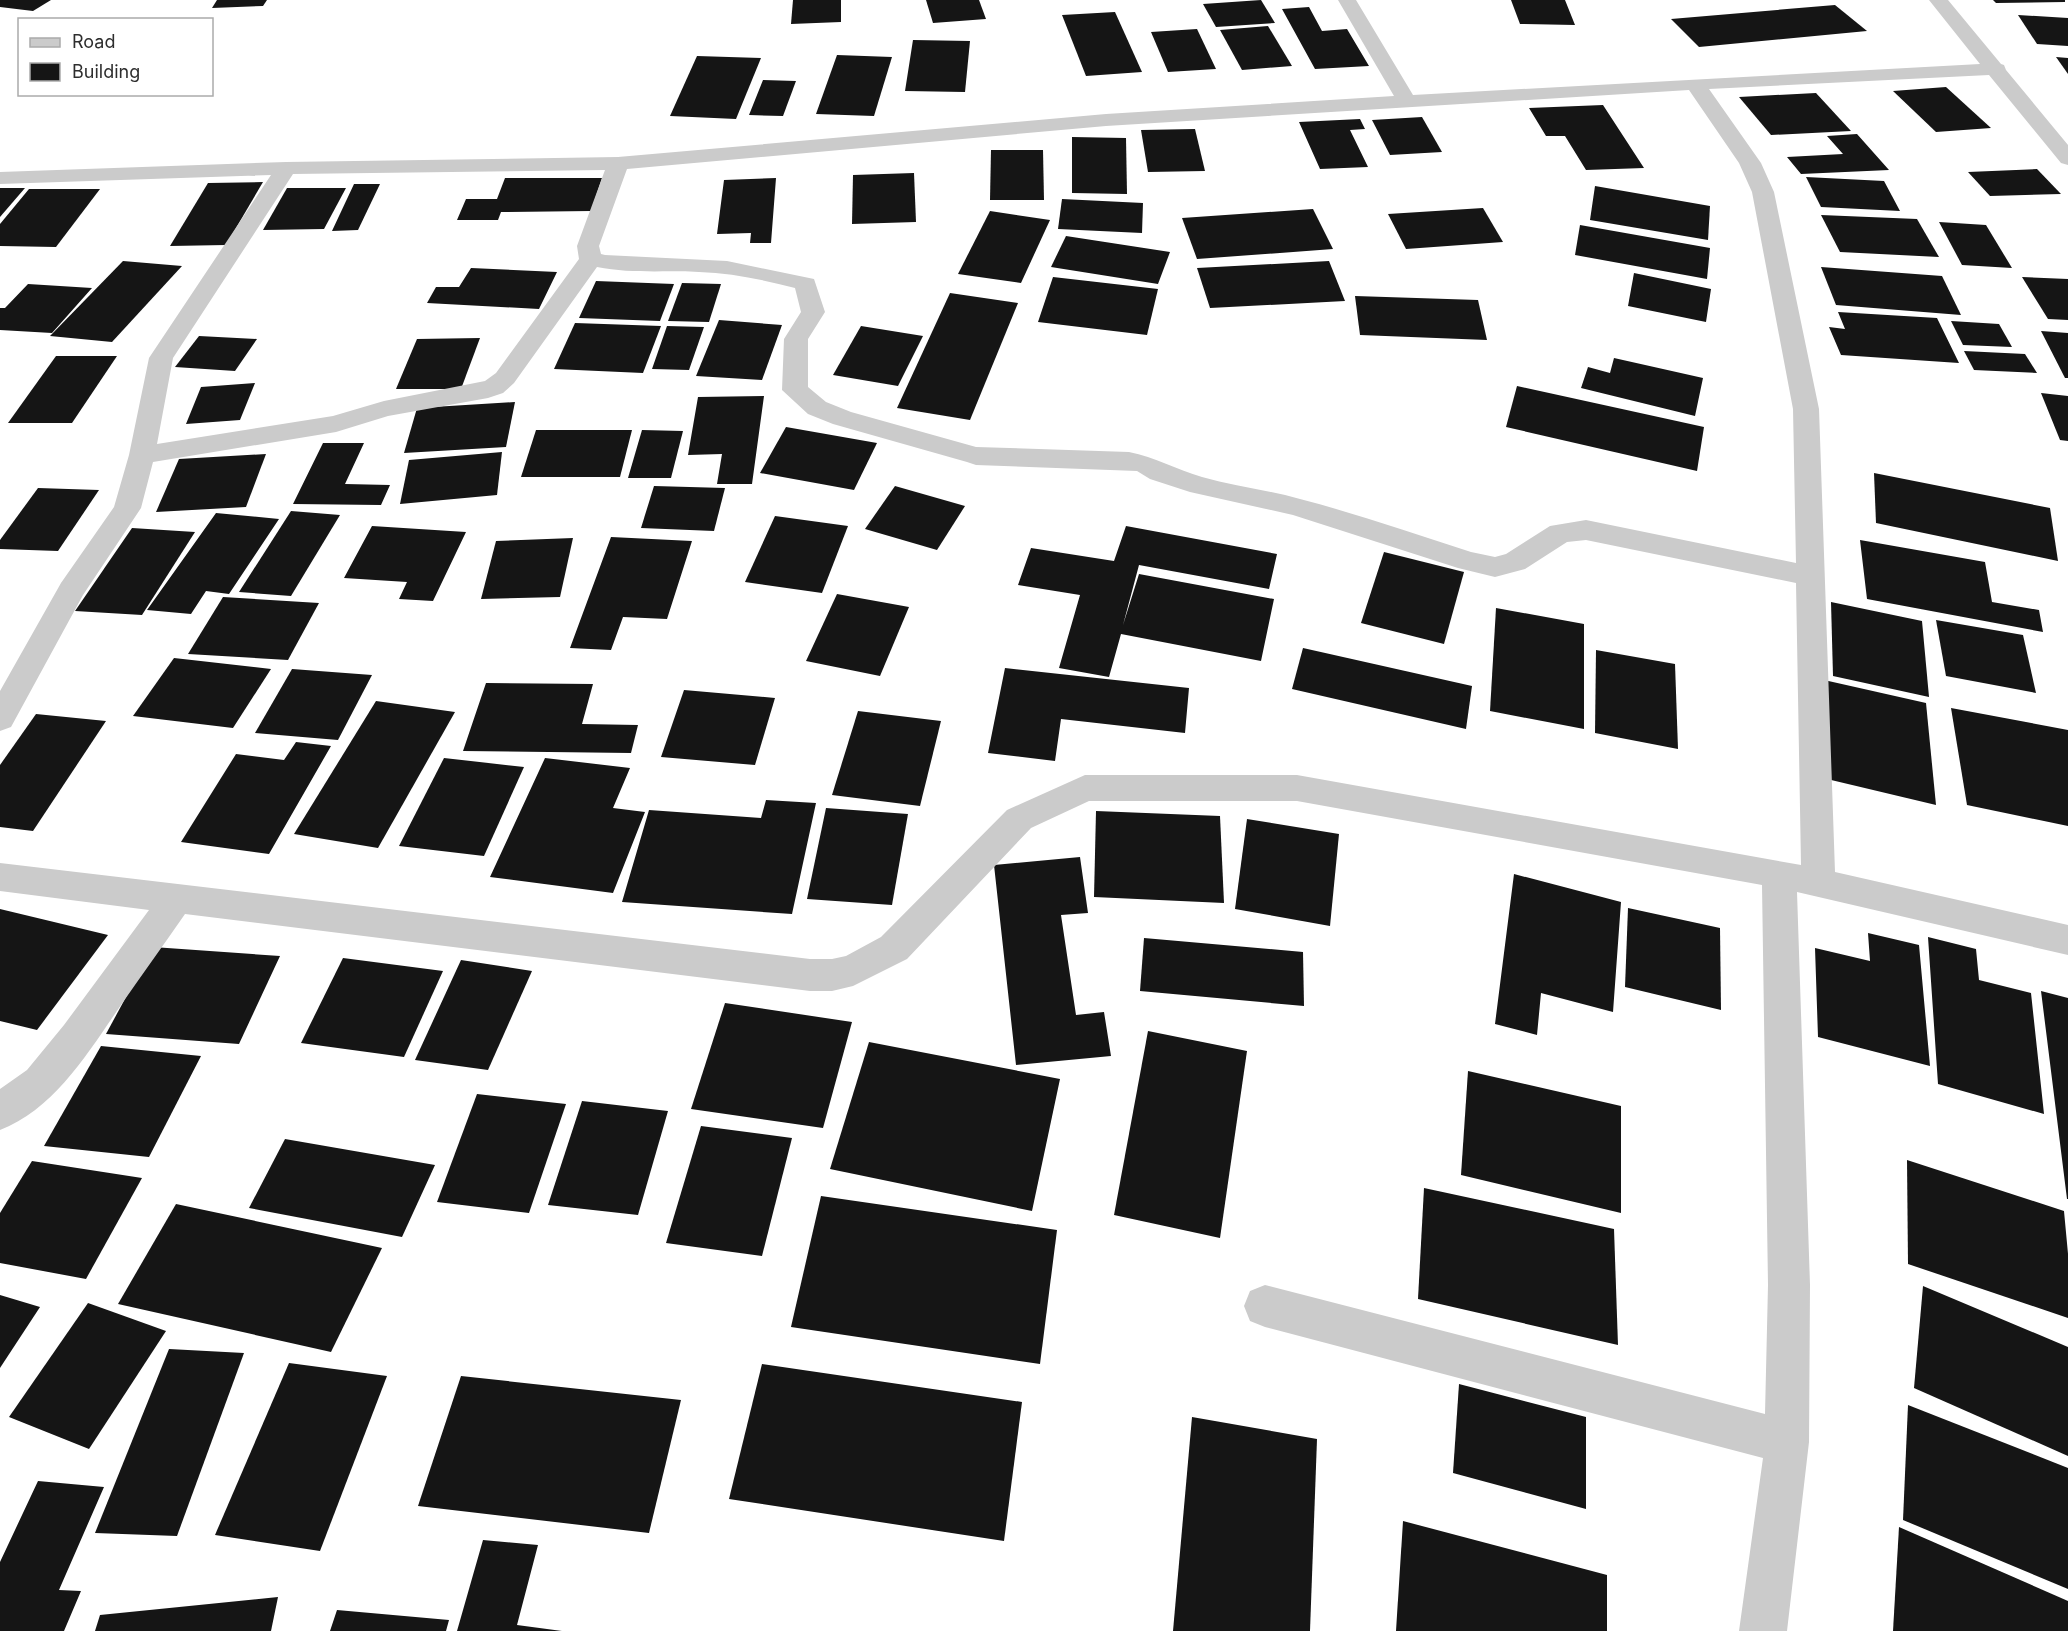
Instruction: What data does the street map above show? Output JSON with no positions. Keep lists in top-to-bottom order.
{
  "legend": ["Road", "Building"]
}
